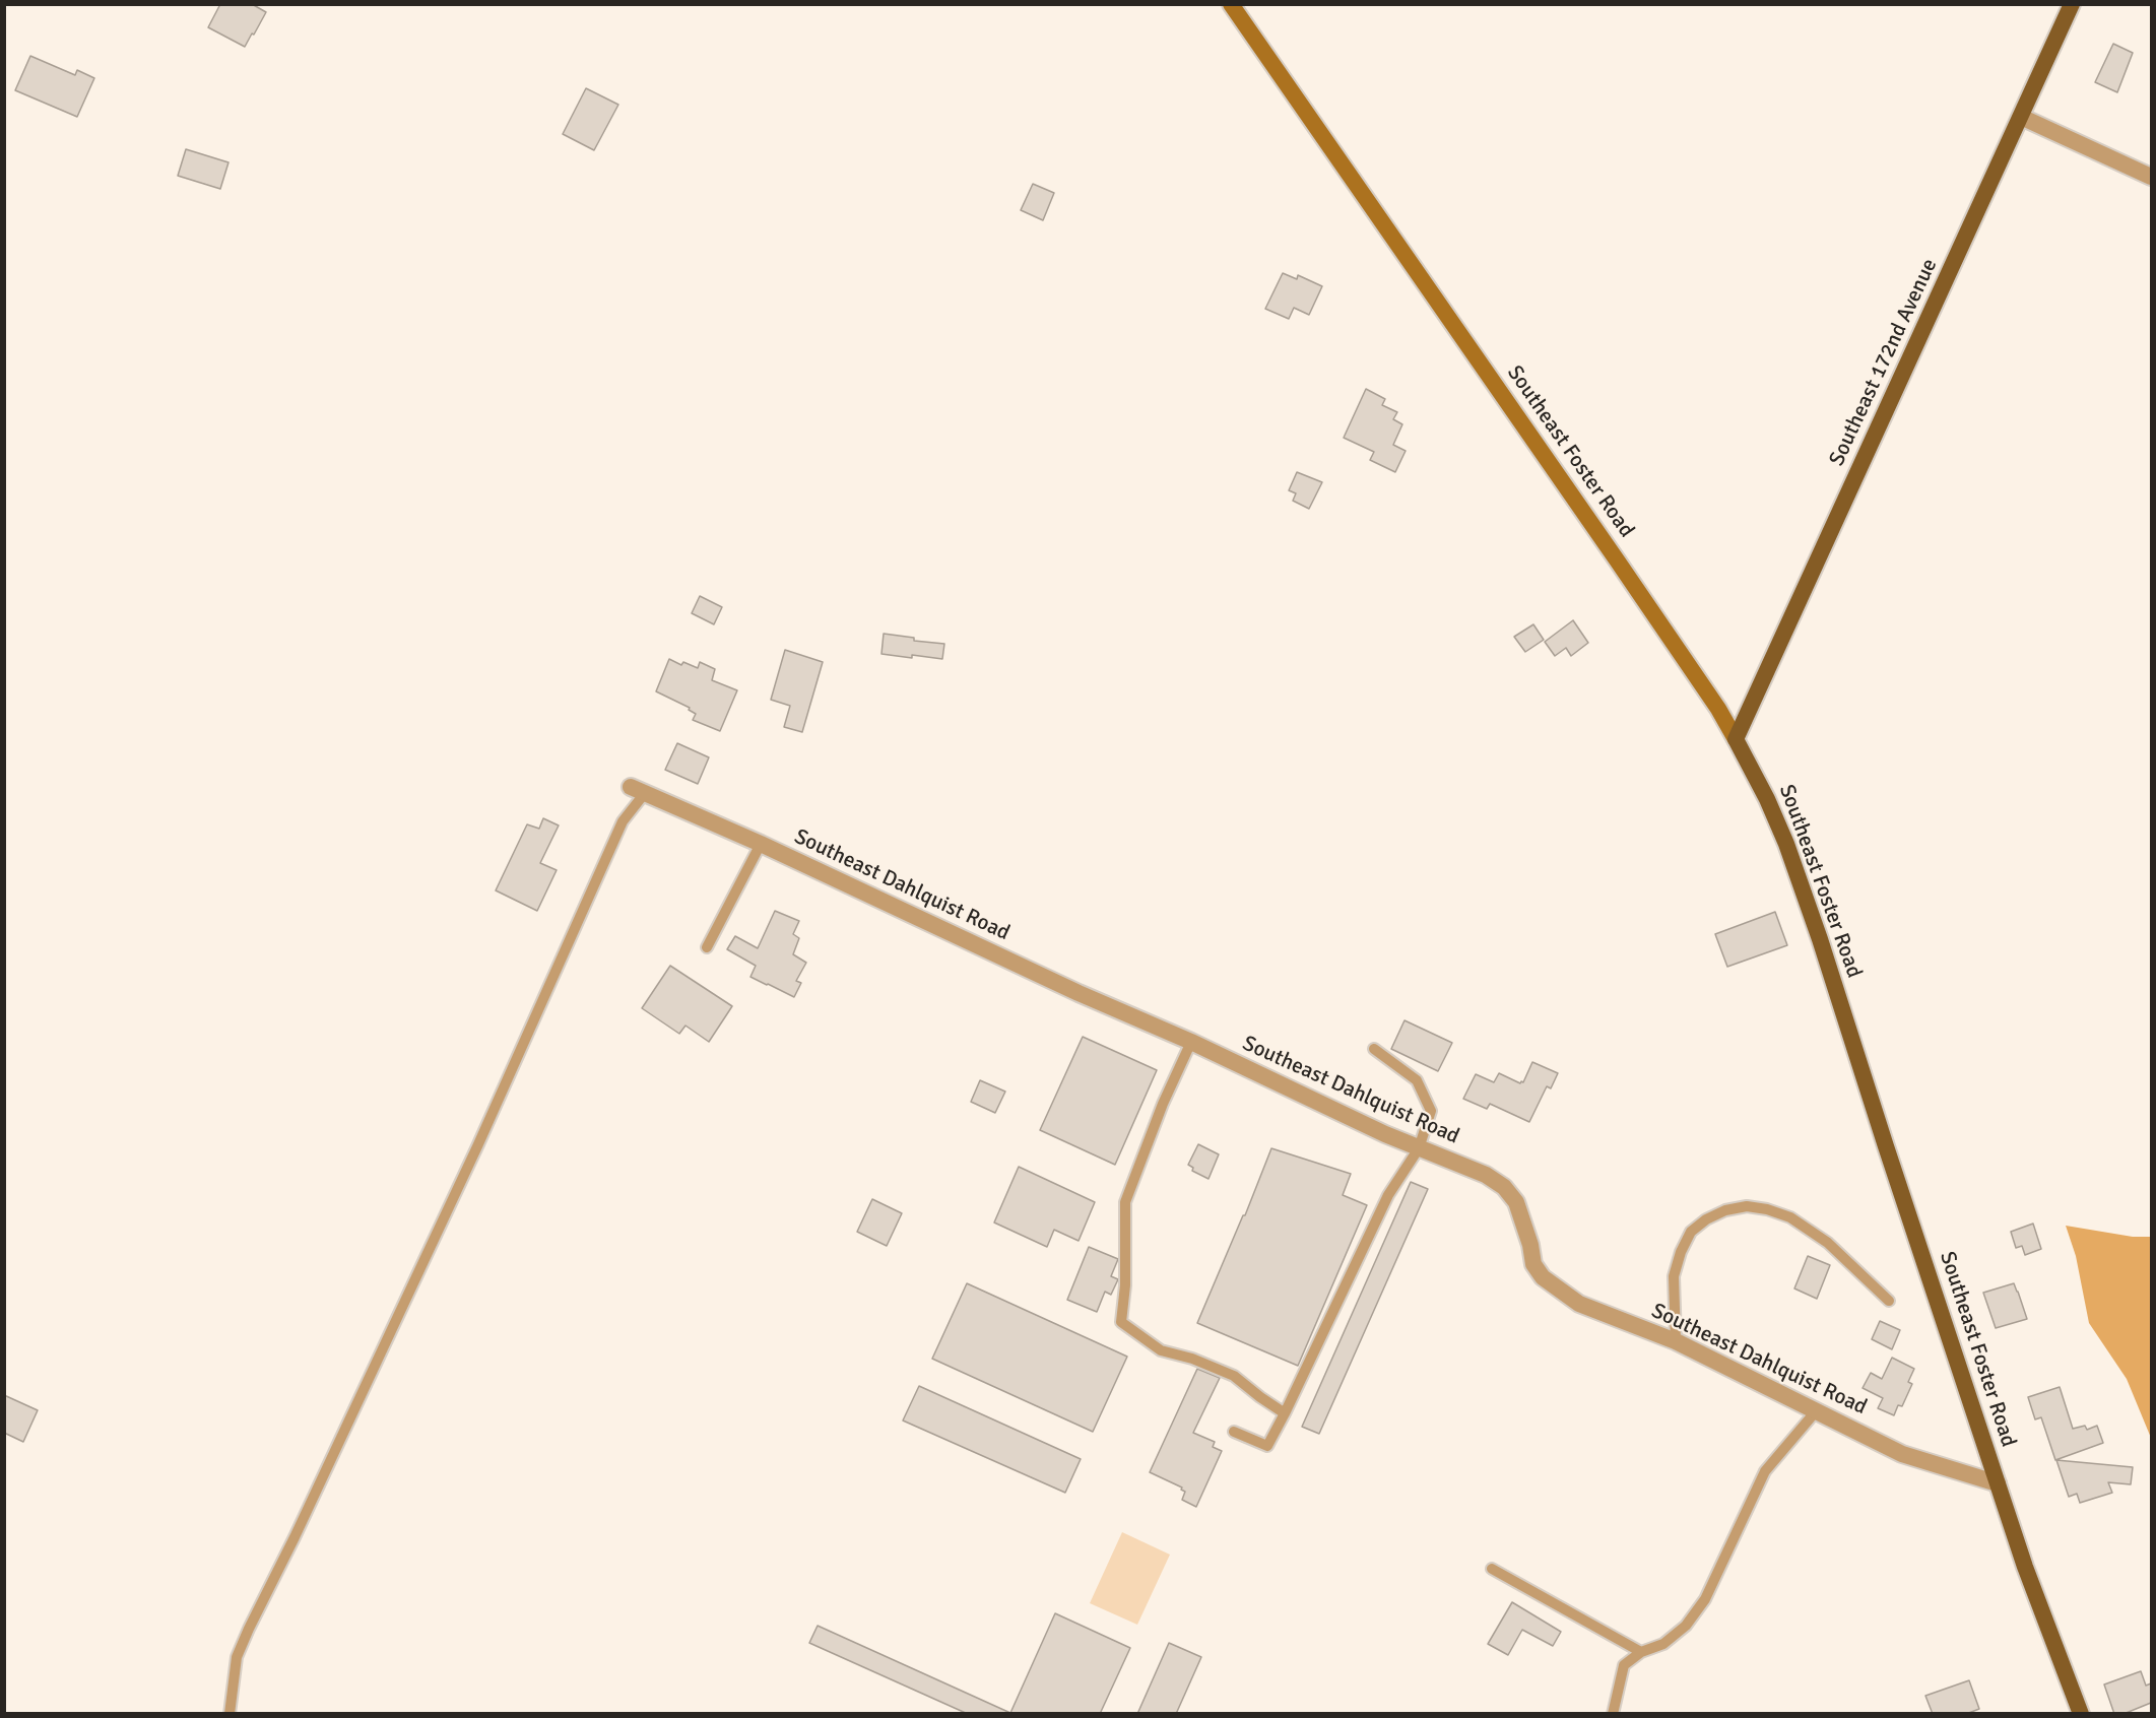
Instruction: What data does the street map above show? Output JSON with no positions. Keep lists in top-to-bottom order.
{
  "streets": {
    "main road": ["Southeast 172nd Avenue", "Southeast Foster Road"],
    "street": ["Southeast Dahlquist Road"]
  },
  "crossings": [
    ["Southeast 172nd Avenue", "Southeast Foster Road"],
    ["Southeast Foster Road", "Southeast Dahlquist Road"]
  ]
}
